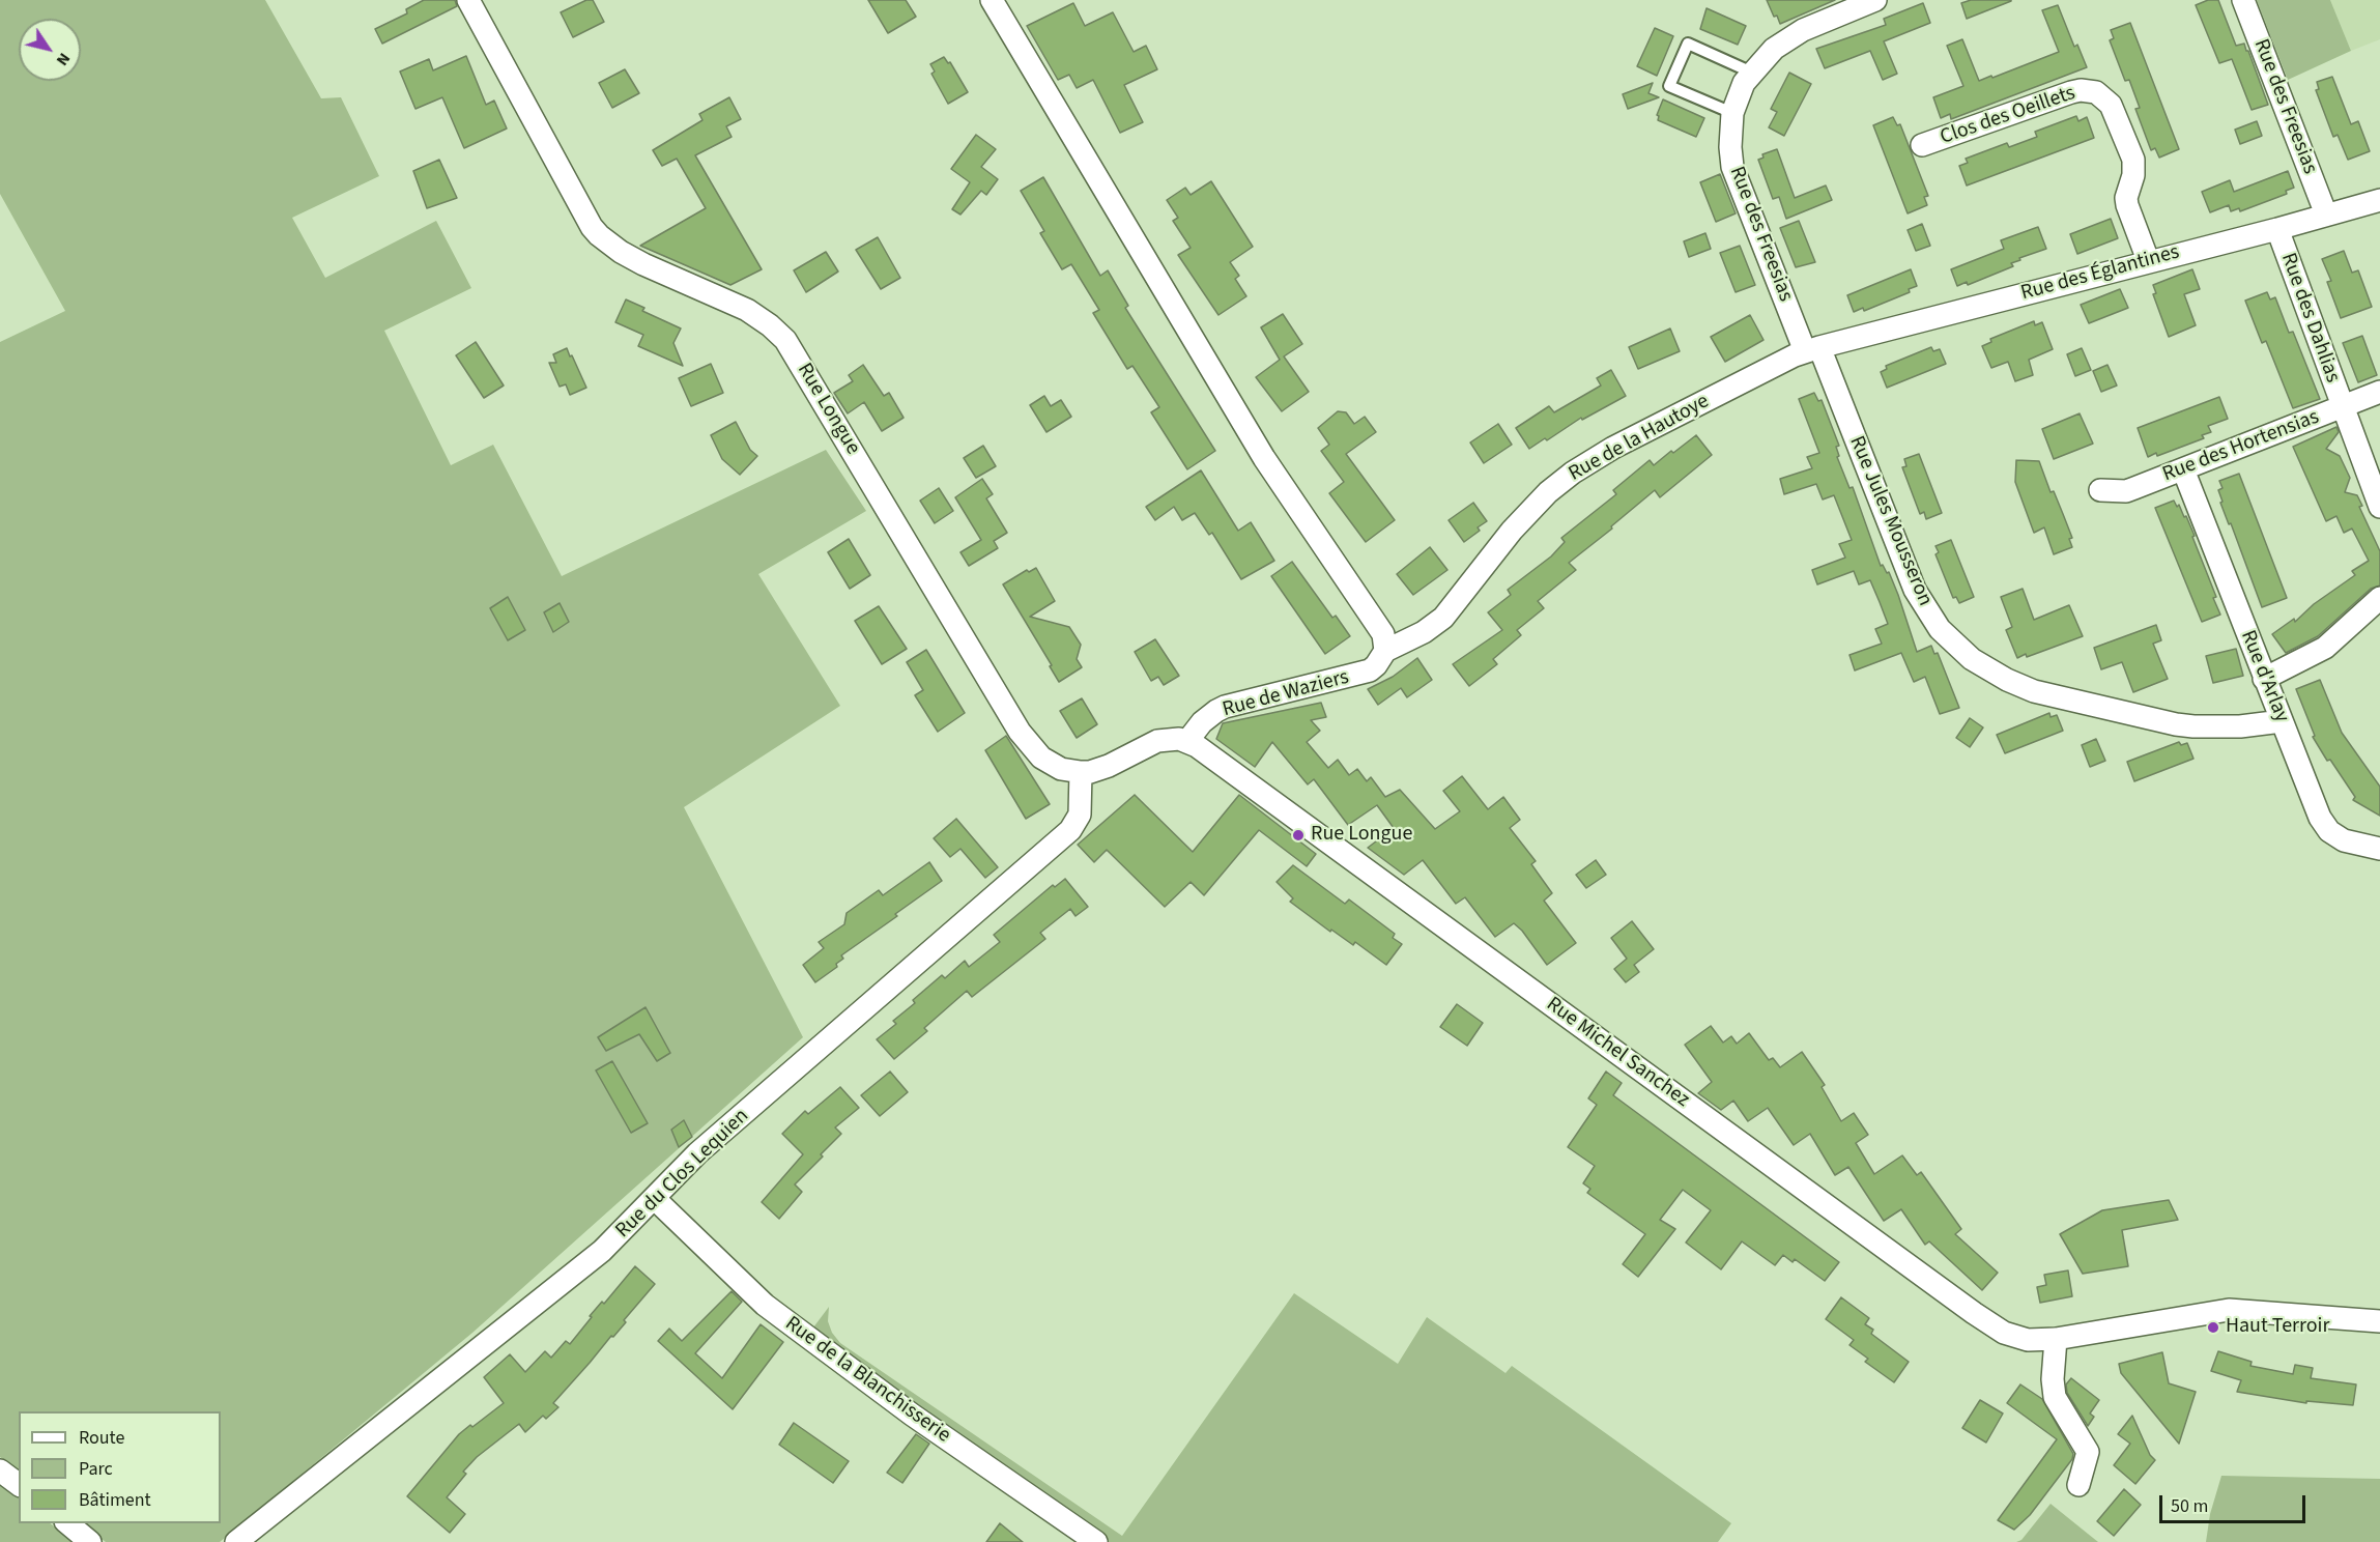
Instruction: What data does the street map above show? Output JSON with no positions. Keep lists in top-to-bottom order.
{
  "streets": {
    "street": [
      "Rue des Freesias",
      "Clos des Oeillets",
      "Rue des Églantines",
      "Rue des Dahlias",
      "Rue Longue",
      "Rue de la Hautoye",
      "Rue des Hortensias",
      "Rue Jules Mousseron",
      "Rue d'Arlay",
      "Rue de Waziers",
      "Rue Michel Sanchez",
      "Rue du Clos Lequien",
      "Rue de la Blanchisserie"
    ]
  },
  "crossings": [
    ["Rue des Freesias", "Rue des Églantines"],
    ["Rue des Freesias", "Rue de la Hautoye"],
    ["Rue des Freesias", "Rue Jules Mousseron"],
    ["Clos des Oeillets", "Rue des Églantines"],
    ["Rue des Églantines", "Rue des Dahlias"],
    ["Rue des Églantines", "Rue de la Hautoye"],
    ["Rue des Églantines", "Rue Jules Mousseron"],
    ["Rue des Dahlias", "Rue des Hortensias"],
    ["Rue Longue", "Rue du Clos Lequien"],
    ["Rue de la Hautoye", "Rue Jules Mousseron"],
    ["Rue de la Hautoye", "Rue de Waziers"],
    ["Rue des Hortensias", "Rue d'Arlay"],
    ["Rue Jules Mousseron", "Rue d'Arlay"],
    ["Rue de Waziers", "Rue Michel Sanchez"],
    ["Rue du Clos Lequien", "Rue de la Blanchisserie"]
  ],
  "places": ["Rue Longue", "Haut Terroir"],
  "legend": ["Route", "Parc", "Bâtiment"],
  "scale_bar": "50 m",
  "north": "bottom right"
}
